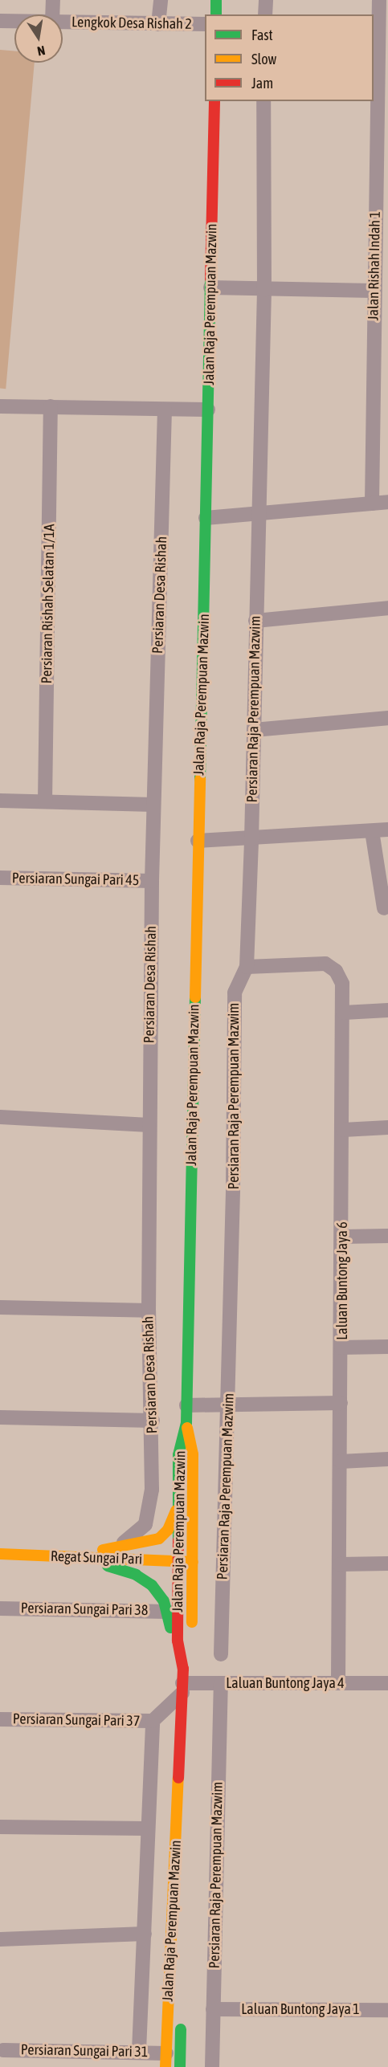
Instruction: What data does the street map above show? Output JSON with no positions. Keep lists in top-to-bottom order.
{
  "streets": {
    "main road": ["Jalan Raja Perempuan Mazwin", "Regat Sungai Pari"],
    "street": [
      "Lengkok Desa Rishah 2",
      "Jalan Rishah Indah 1",
      "Persiaran Desa Rishah",
      "Persiaran Rishah Selatan 1/1A",
      "Persiaran Raja Perempuan Mazwim",
      "Persiaran Sungai Pari 45",
      "Laluan Buntong Jaya 6",
      "Persiaran Sungai Pari 38",
      "Laluan Buntong Jaya 4",
      "Persiaran Sungai Pari 37",
      "Laluan Buntong Jaya 1",
      "Persiaran Sungai Pari 31"
    ]
  },
  "crossings": [
    ["Jalan Raja Perempuan Mazwin", "Regat Sungai Pari"],
    ["Jalan Raja Perempuan Mazwin", "Laluan Buntong Jaya 4"],
    ["Jalan Raja Perempuan Mazwin", "Persiaran Sungai Pari 31"],
    ["Persiaran Desa Rishah", "Persiaran Sungai Pari 45"],
    ["Persiaran Raja Perempuan Mazwim", "Laluan Buntong Jaya 6"],
    ["Persiaran Raja Perempuan Mazwim", "Laluan Buntong Jaya 4"],
    ["Persiaran Raja Perempuan Mazwim", "Laluan Buntong Jaya 1"],
    ["Laluan Buntong Jaya 6", "Laluan Buntong Jaya 4"]
  ],
  "legend": ["Fast", "Slow", "Jam"],
  "north": "bottom"
}
